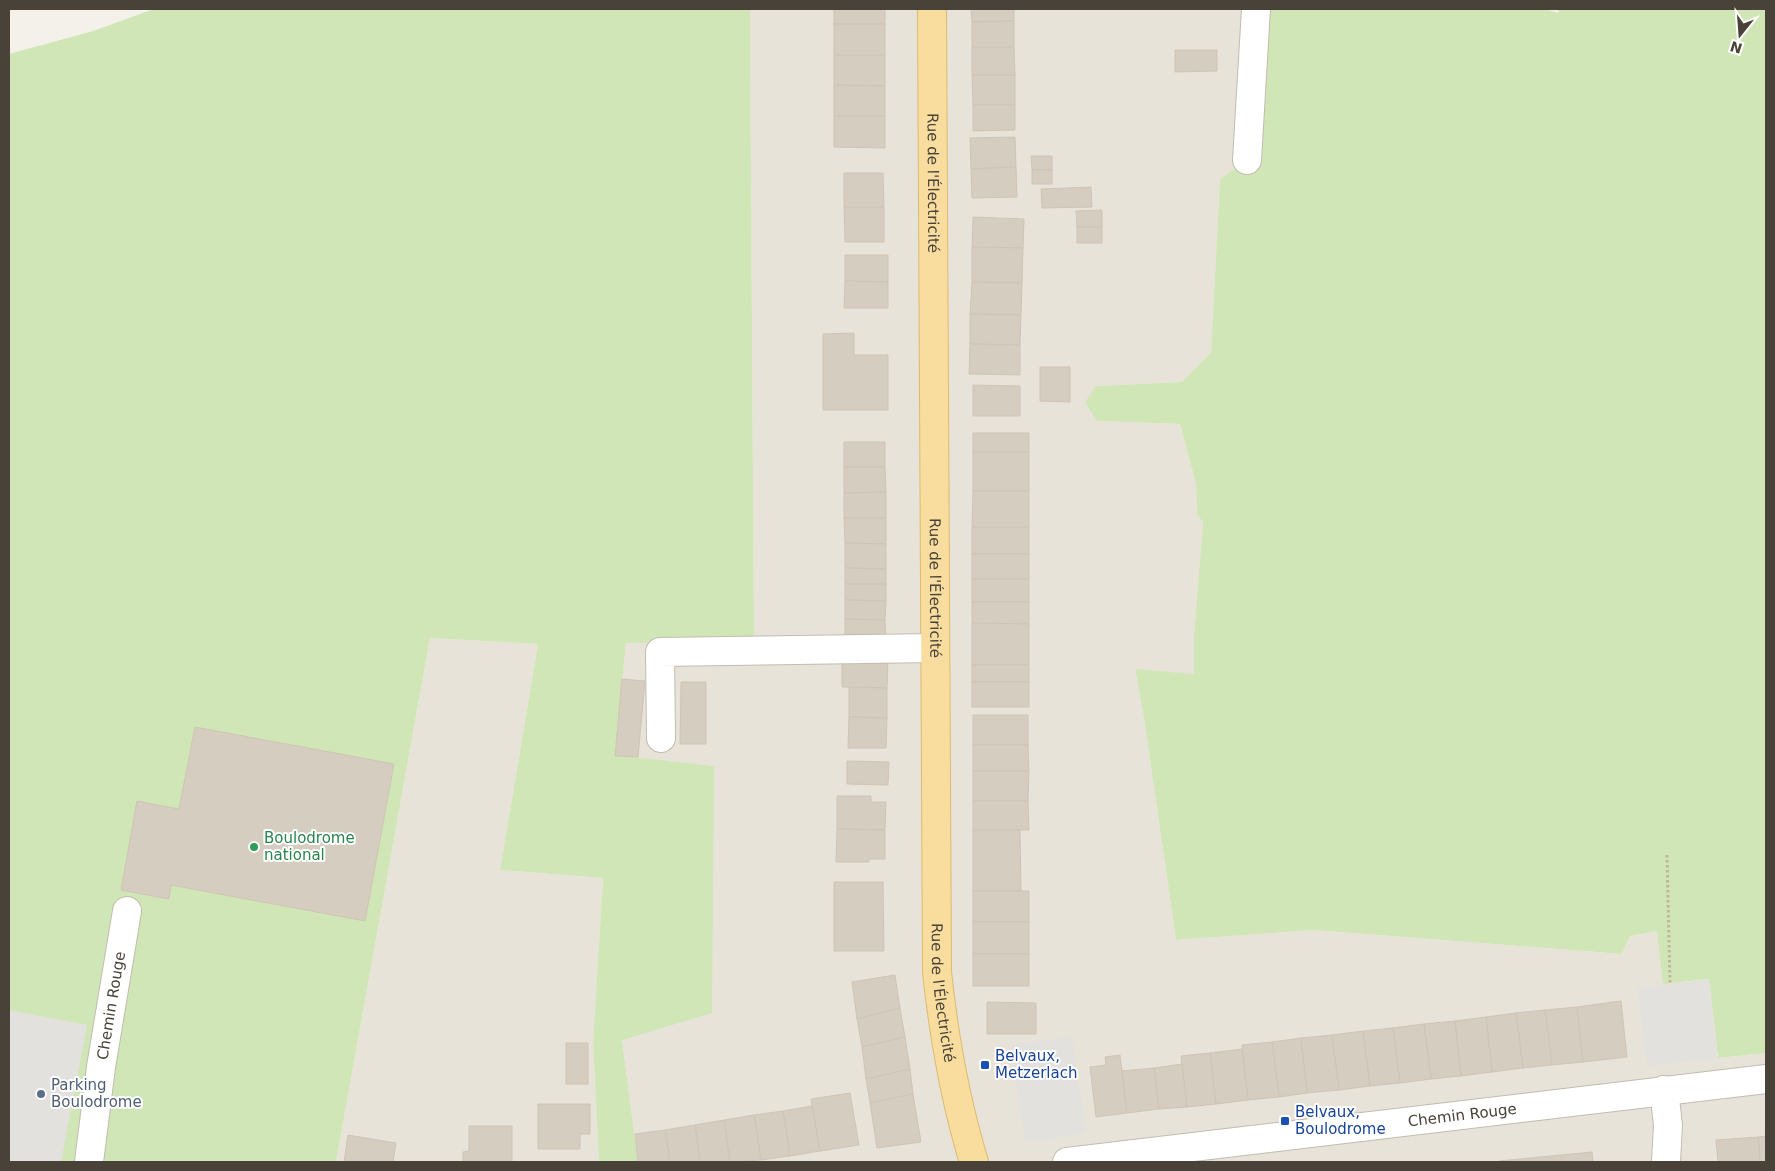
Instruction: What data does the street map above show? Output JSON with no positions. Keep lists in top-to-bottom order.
{
  "streets": {
    "main road": ["Rue de l'Électricité"],
    "street": ["Chemin Rouge"]
  },
  "places": {
    "other": ["Boulodrome national", "Parking Boulodrome"],
    "transit": ["Belvaux, Metzerlach", "Belvaux, Boulodrome"]
  },
  "north": "bottom"
}
